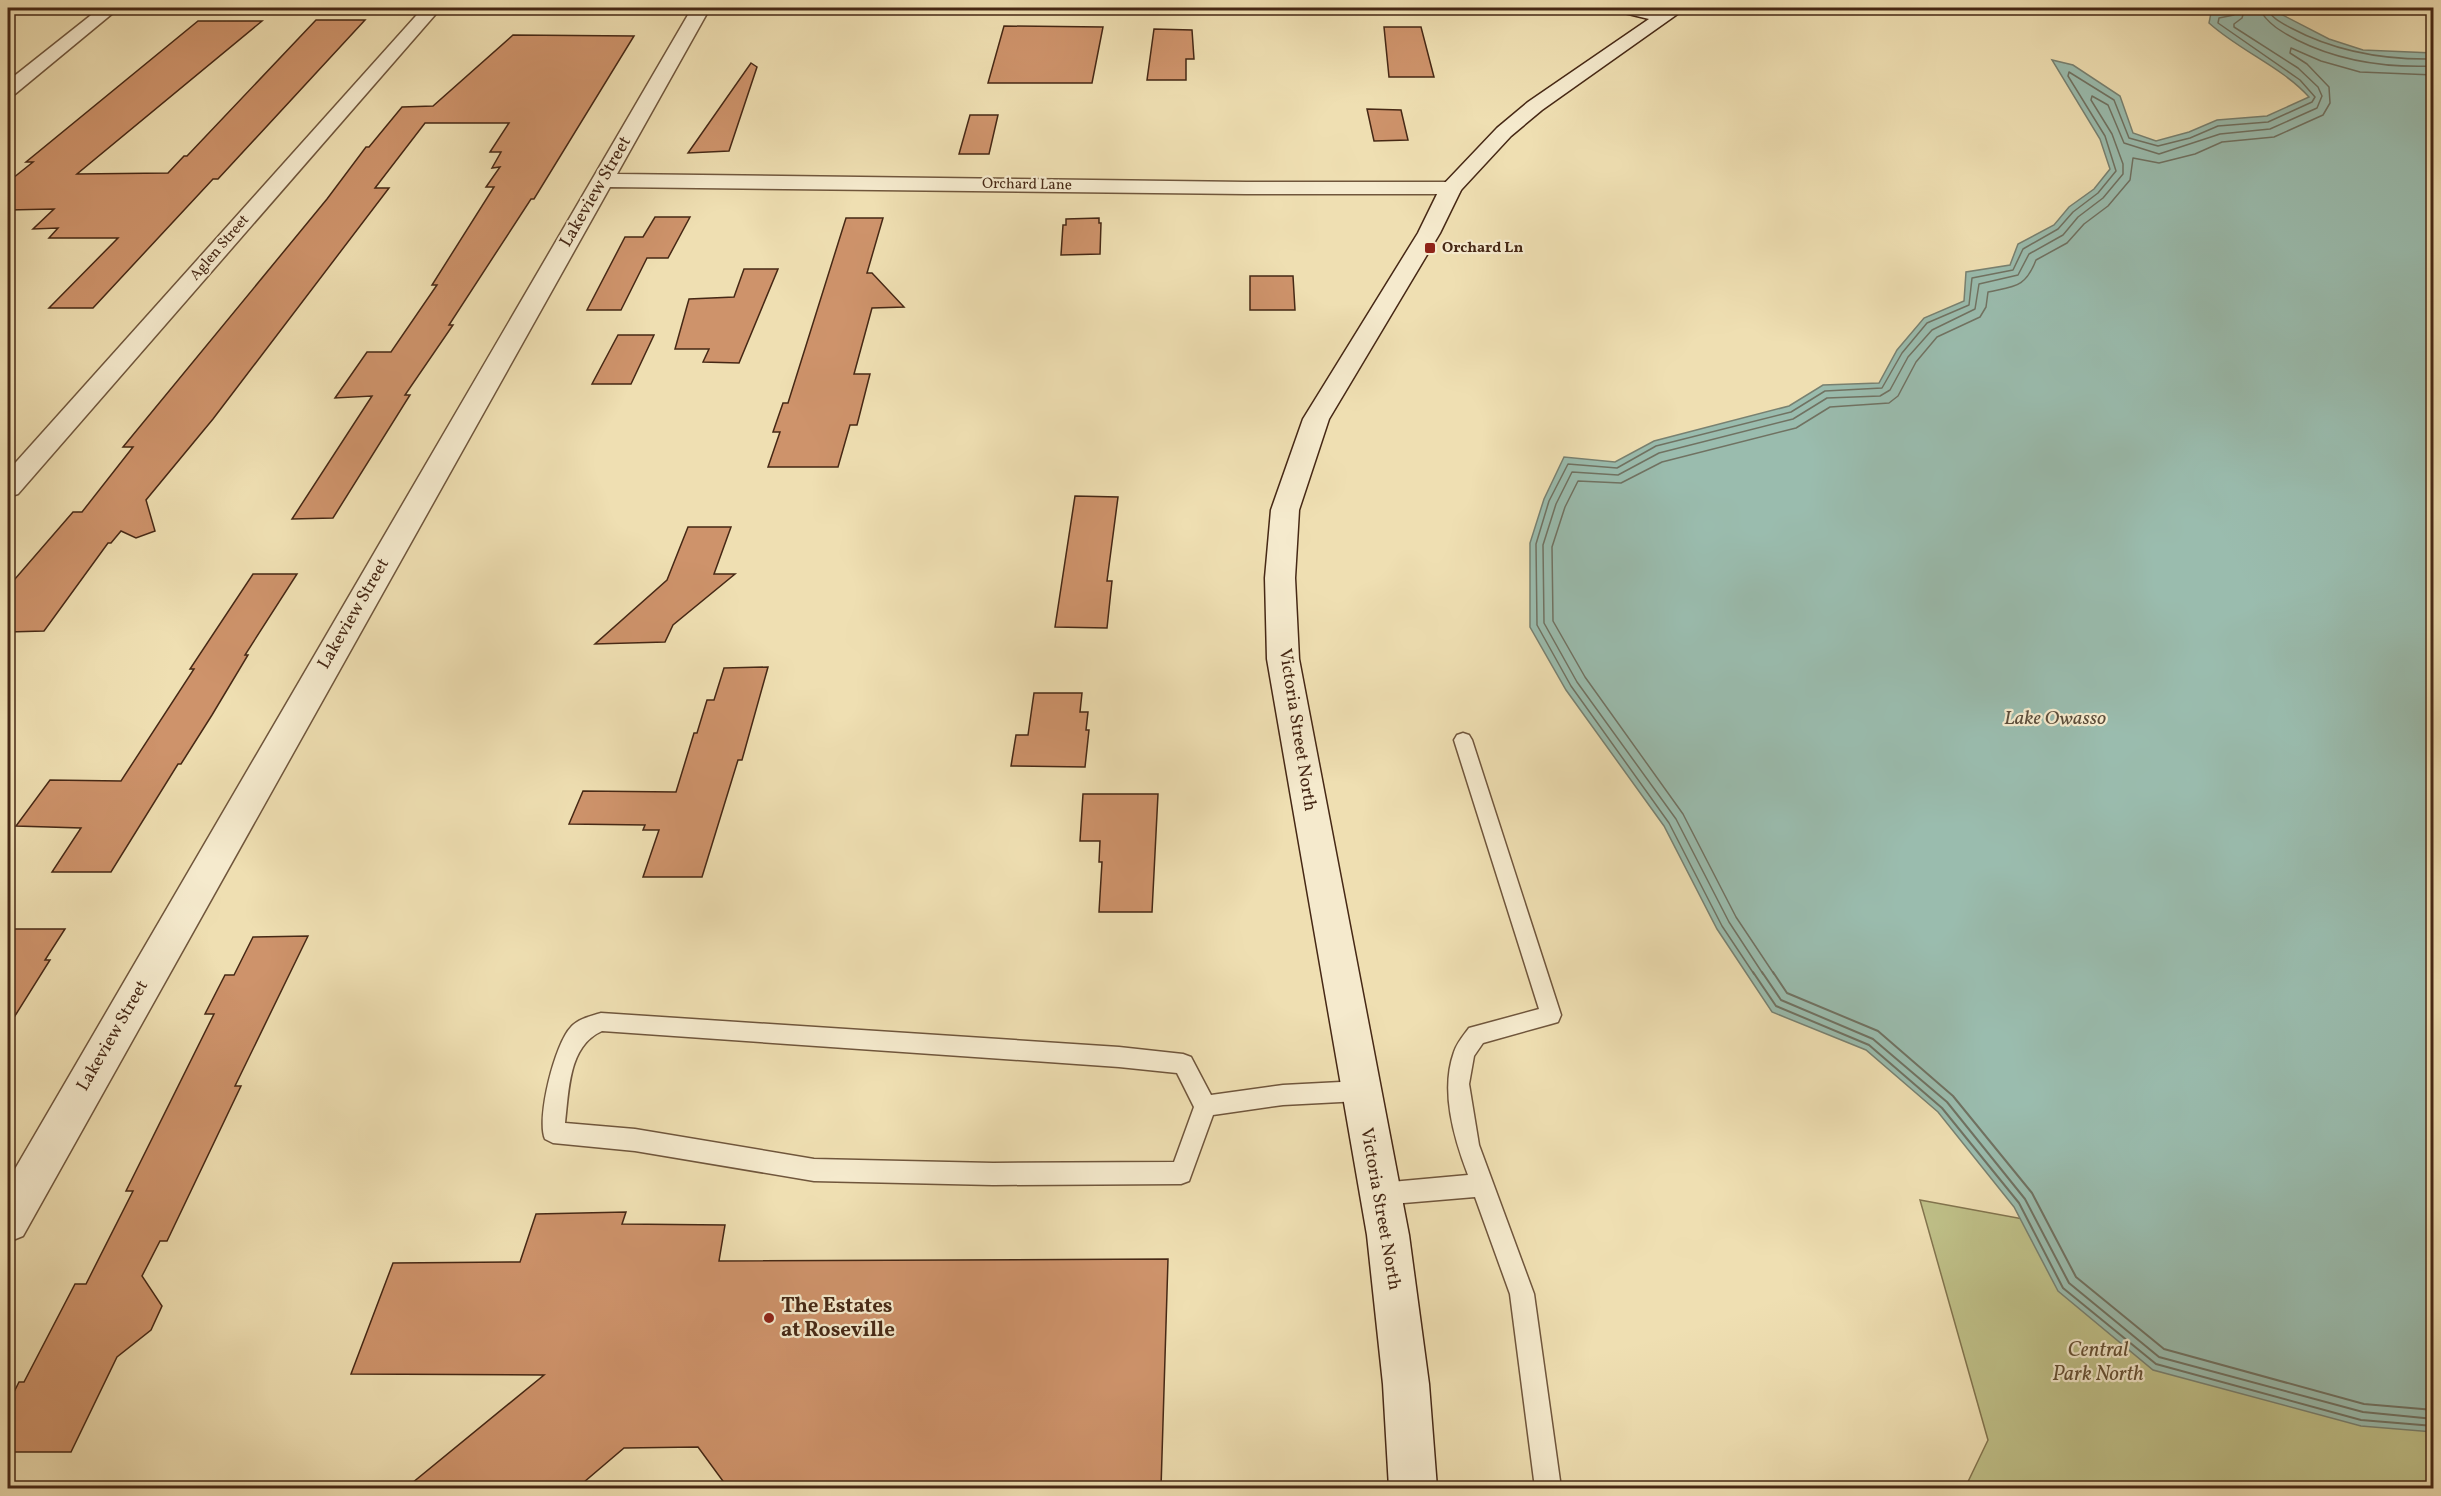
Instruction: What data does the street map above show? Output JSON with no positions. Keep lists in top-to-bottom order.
{
  "streets": {
    "street": [
      "Orchard Lane",
      "Lakeview Street",
      "Aglen Street",
      "Victoria Street North"
    ]
  },
  "crossings": [
    ["Orchard Lane", "Lakeview Street"],
    ["Orchard Lane", "Victoria Street North"]
  ],
  "water": ["Lake Owasso"],
  "parks": ["Central Park North"],
  "places": {
    "transit": ["Orchard Ln"],
    "other": ["The Estates at Roseville"]
  }
}
